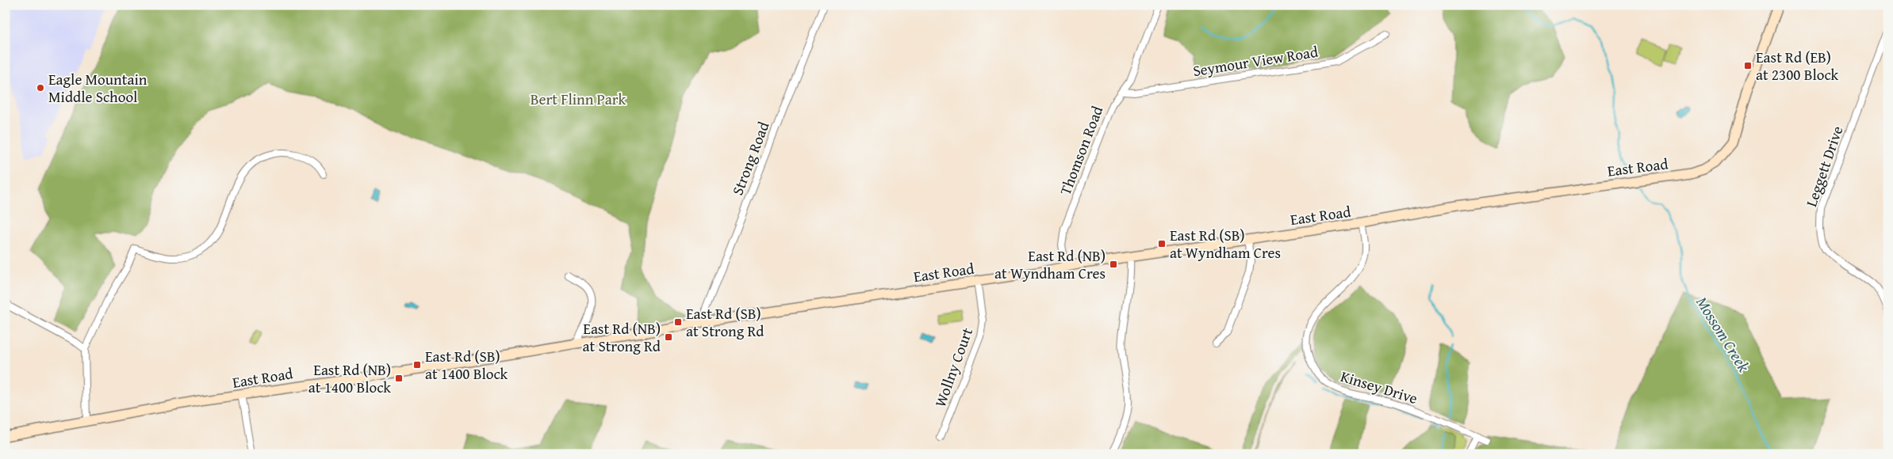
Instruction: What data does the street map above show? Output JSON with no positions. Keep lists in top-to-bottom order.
{
  "streets": {
    "main road": ["East Road"],
    "street": [
      "Seymour View Road",
      "Thomson Road",
      "Strong Road",
      "Leggett Drive",
      "Wollny Court",
      "Kinsey Drive"
    ]
  },
  "crossings": [
    ["Seymour View Road", "Thomson Road"],
    ["Thomson Road", "East Road"],
    ["Strong Road", "East Road"],
    ["East Road", "Wollny Court"],
    ["East Road", "Kinsey Drive"]
  ],
  "water": ["Mossom Creek"],
  "parks": ["Bert Flinn Park"],
  "places": {
    "transit": [
      "East Rd (EB) at 2300 Block",
      "East Rd (SB) at Wyndham Cres",
      "East Rd (NB) at Wyndham Cres",
      "East Rd (SB) at Strong Rd",
      "East Rd (NB) at Strong Rd",
      "East Rd (SB) at 1400 Block",
      "East Rd (NB) at 1400 Block"
    ],
    "other": ["Eagle Mountain Middle School"]
  }
}
